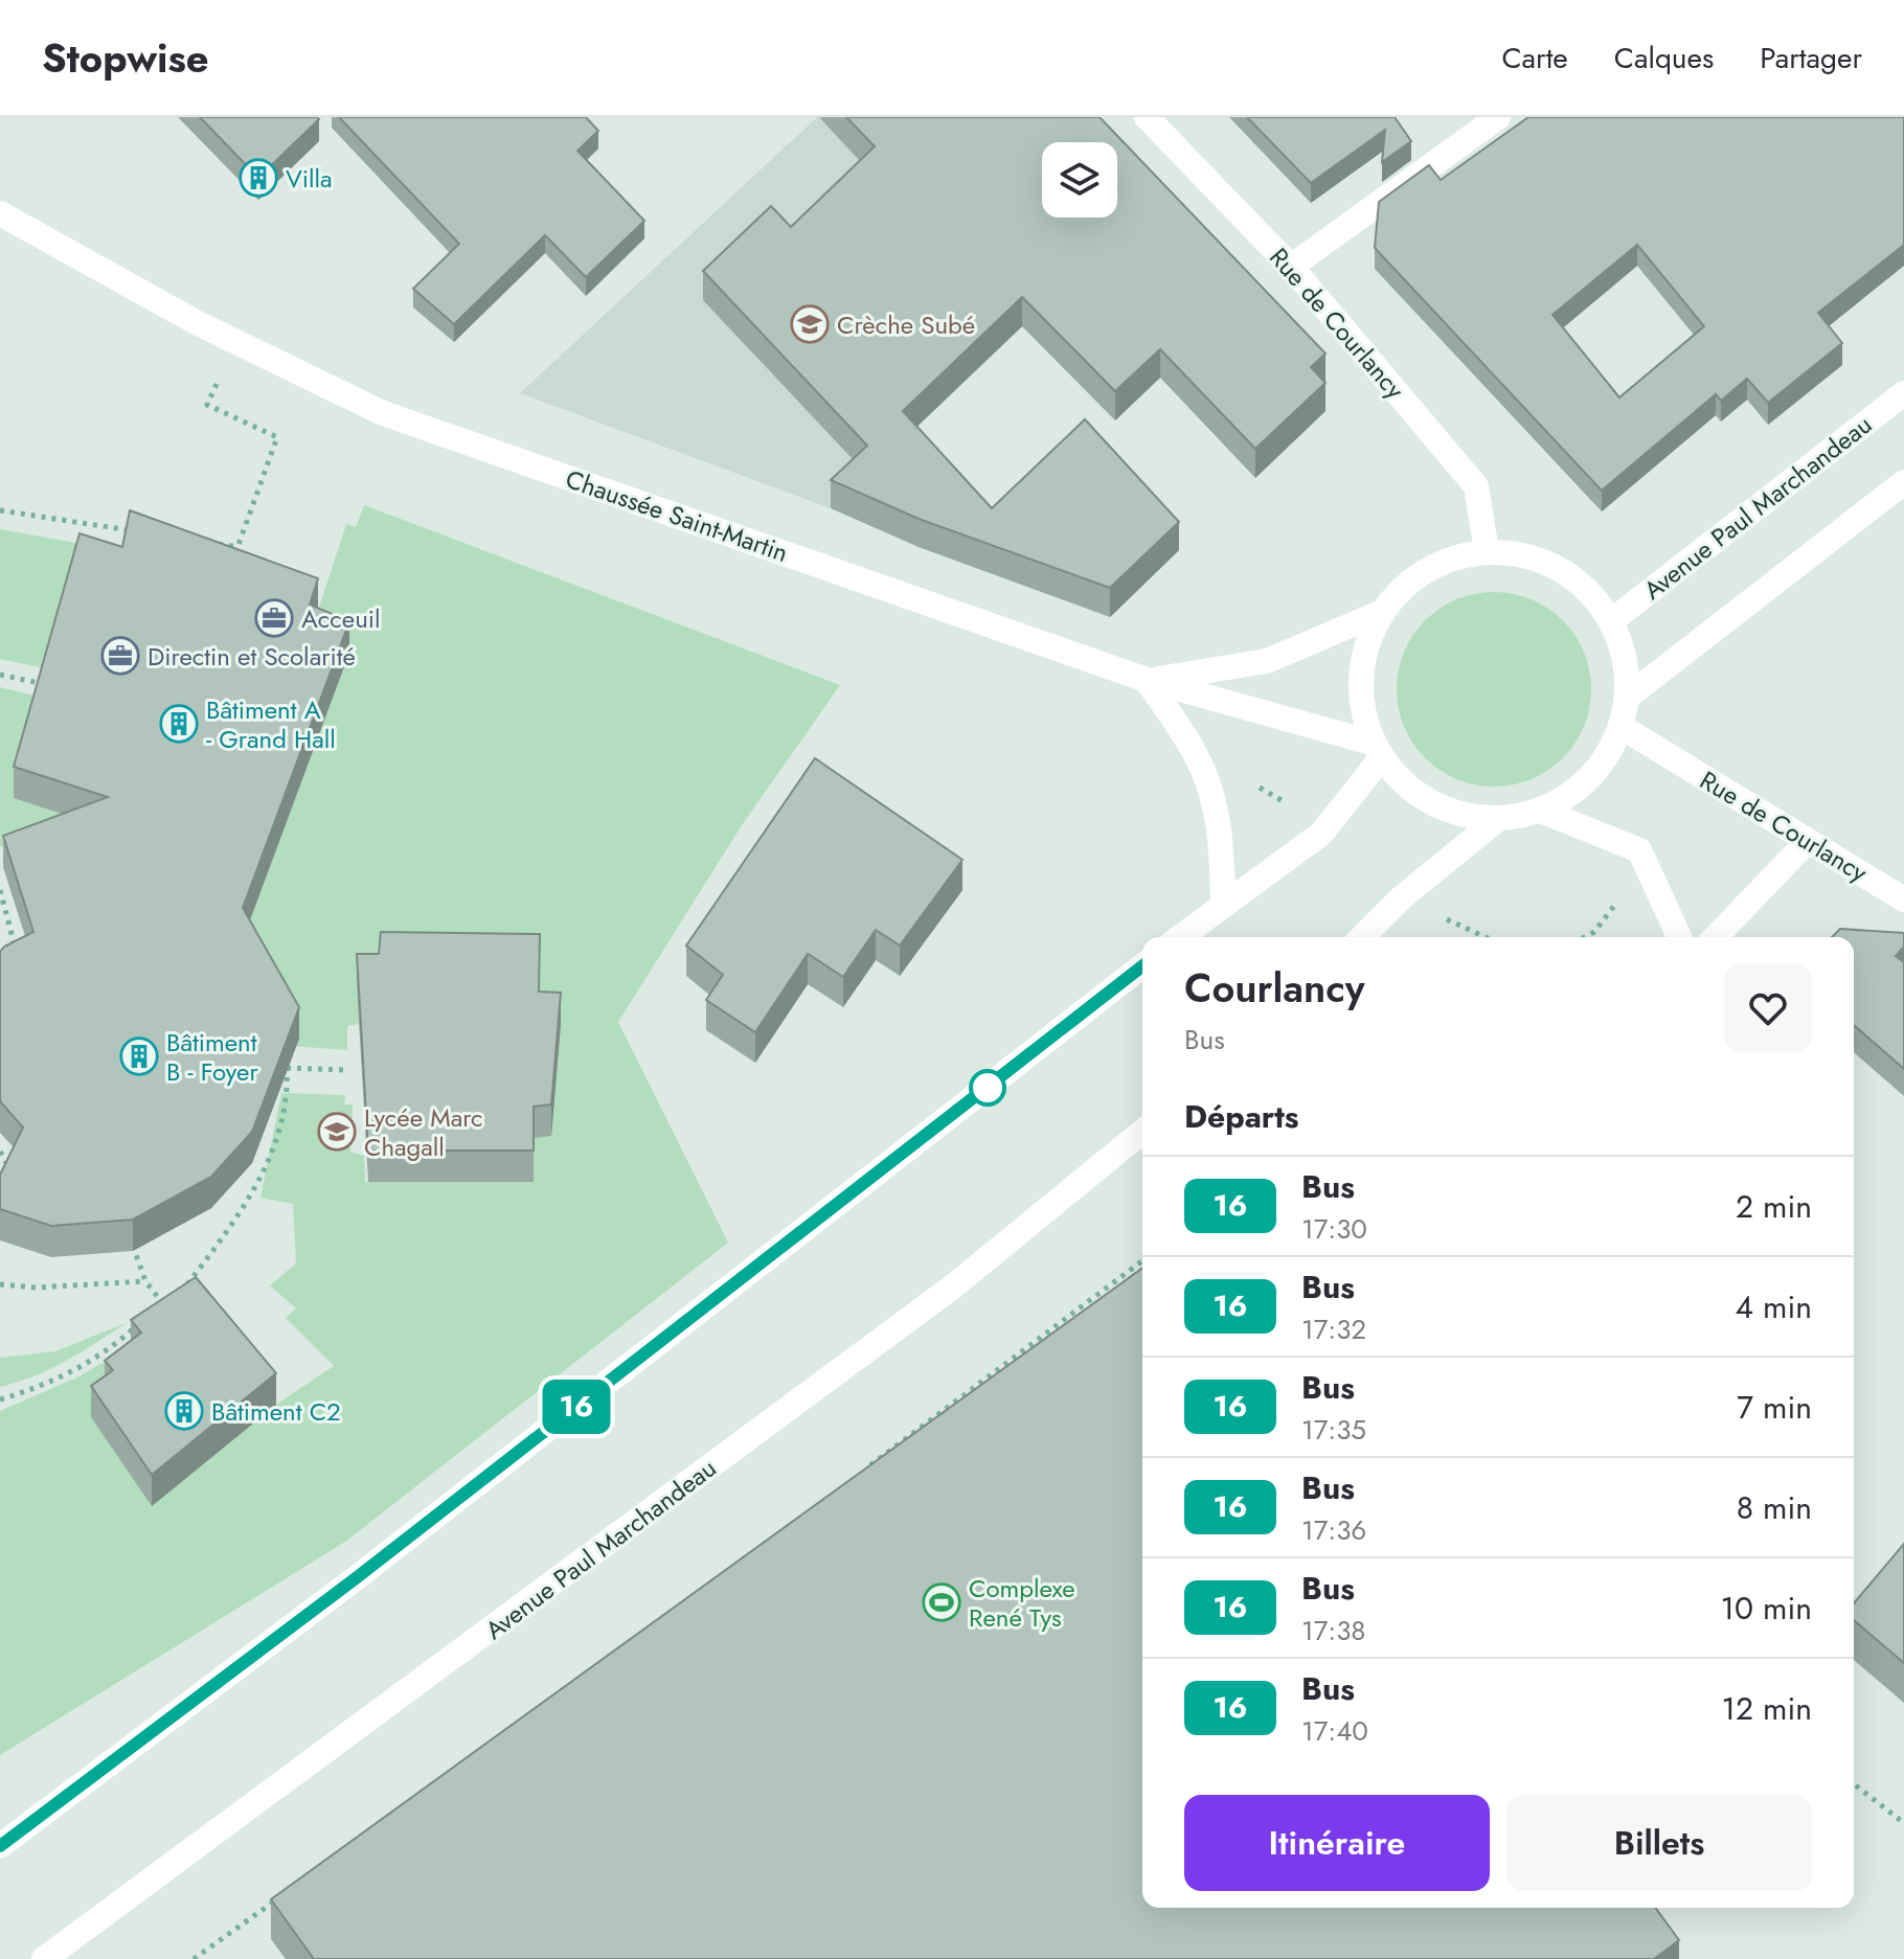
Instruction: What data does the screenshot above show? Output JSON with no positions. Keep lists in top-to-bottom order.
{
  "streets": {
    "street": ["Rue de Courlancy", "Avenue Paul Marchandeau", "Chaussée Saint-Martin"]
  },
  "crossings": [
    ["Rue de Courlancy", "Avenue Paul Marchandeau"],
    ["Rue de Courlancy", "Chaussée Saint-Martin"],
    ["Avenue Paul Marchandeau", "Chaussée Saint-Martin"]
  ],
  "places": {
    "building": [
      "Villa",
      "Bâtiment A - Grand Hall",
      "Bâtiment B - Foyer",
      "Bâtiment C2"
    ],
    "school or university": ["Crèche Subé", "Lycée Marc Chagall"],
    "office": ["Acceuil", "Directin et Scolarité"],
    "sports": ["Complexe René Tys"]
  },
  "lines": ["bus line 16"],
  "page": {
    "header": "Stopwise",
    "nav": ["Carte", "Calques", "Partager"],
    "on_map": "16",
    "heading": [
      ["Courlancy", "Bus"],
      "Départs"
    ],
    "list": [
      {
        "mark": "16",
        "name": "Bus",
        "note": "17:30",
        "value": "2 min"
      },
      {
        "mark": "16",
        "name": "Bus",
        "note": "17:32",
        "value": "4 min"
      },
      {
        "mark": "16",
        "name": "Bus",
        "note": "17:35",
        "value": "7 min"
      },
      {
        "mark": "16",
        "name": "Bus",
        "note": "17:36",
        "value": "8 min"
      },
      {
        "mark": "16",
        "name": "Bus",
        "note": "17:38",
        "value": "10 min"
      },
      {
        "mark": "16",
        "name": "Bus",
        "note": "17:40",
        "value": "12 min"
      }
    ],
    "buttons": ["Itinéraire", "Billets"]
  }
}
